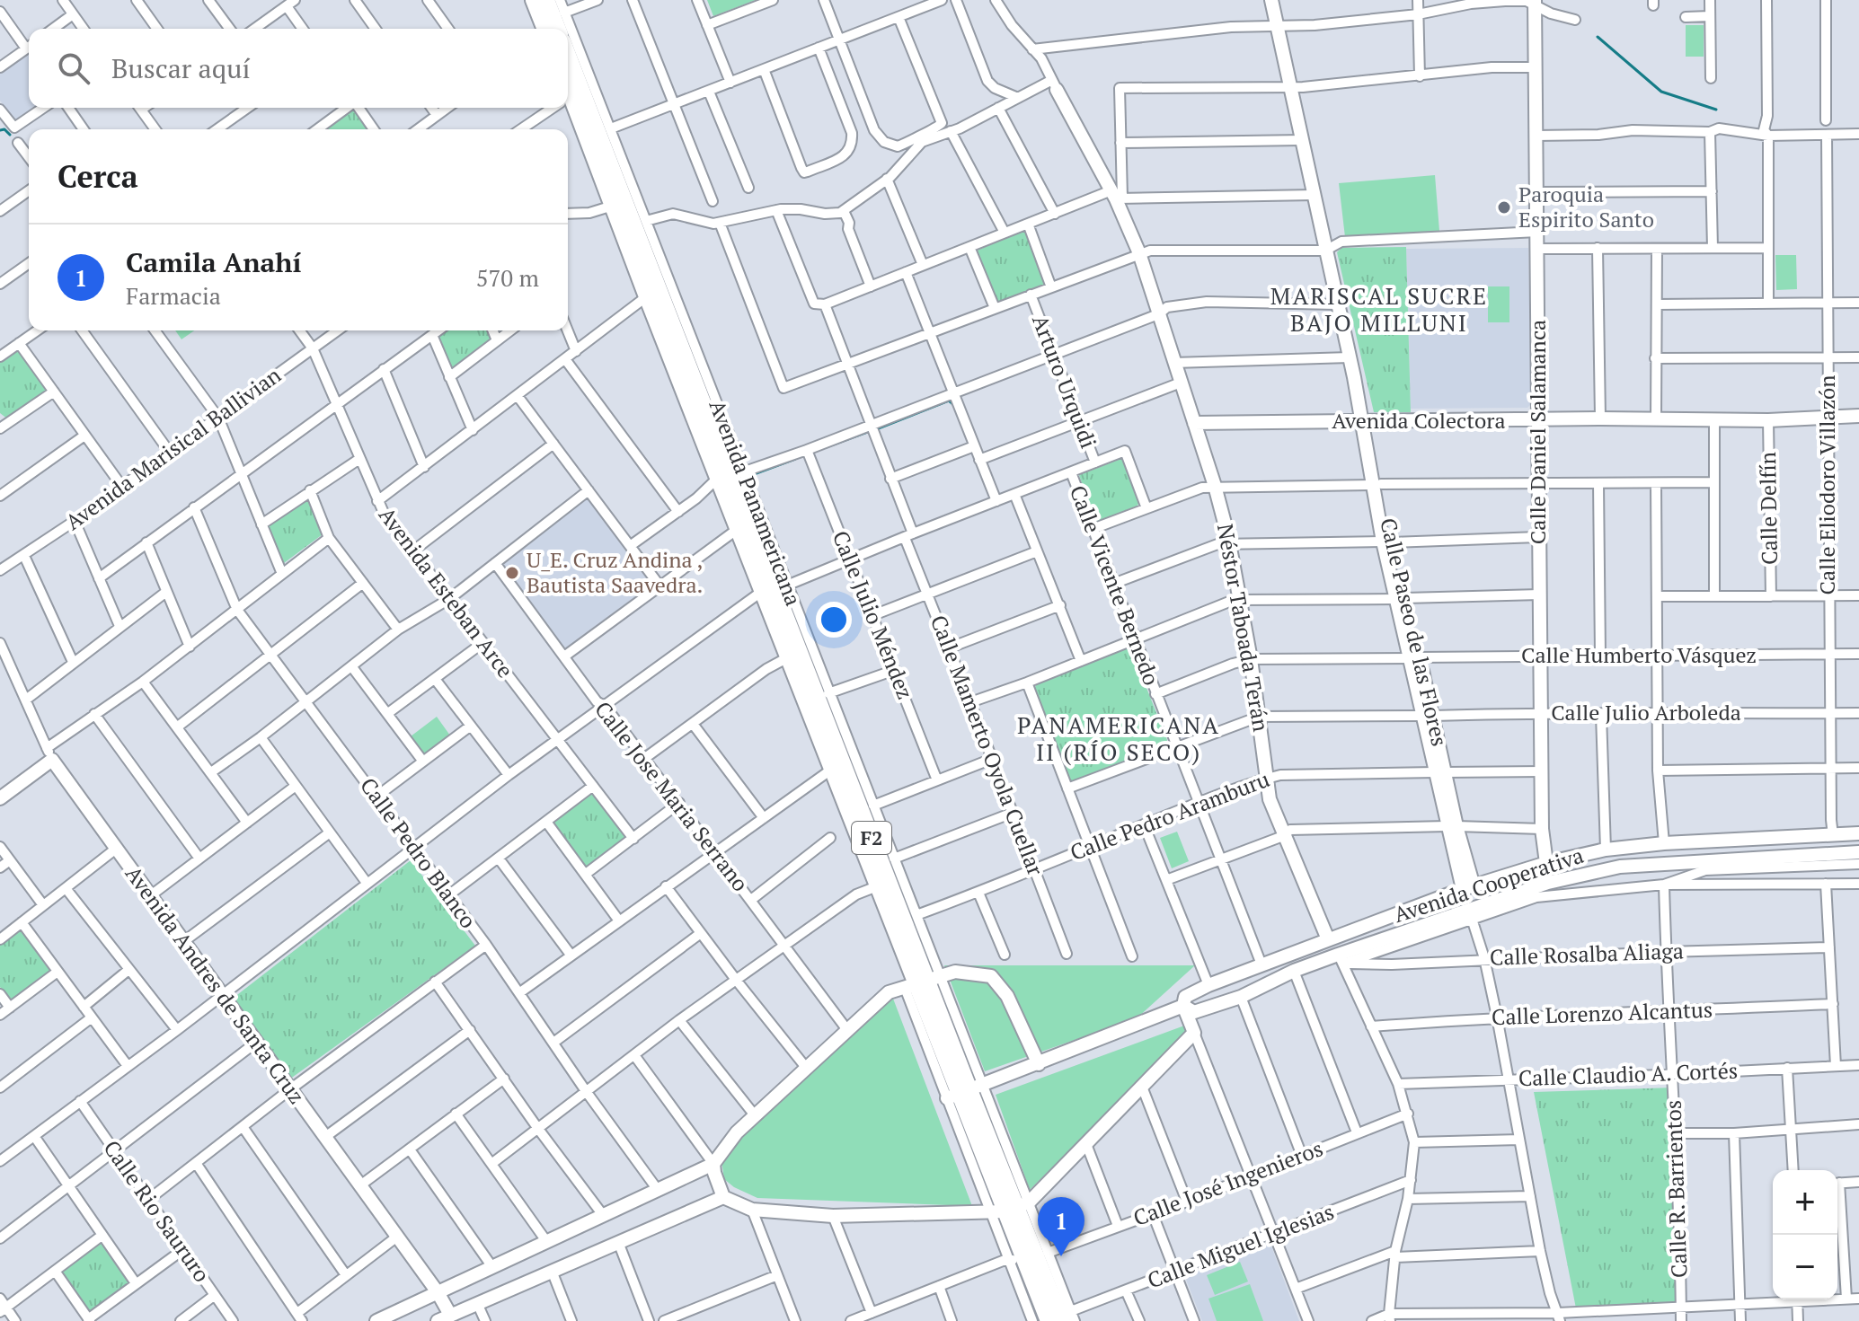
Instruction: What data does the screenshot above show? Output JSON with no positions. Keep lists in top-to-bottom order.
{
  "streets": {
    "highway": ["Avenida Panamericana", "F2"],
    "street": [
      "Arturo Urquidi",
      "Avenida Colectora",
      "Calle Daniel Salamanca",
      "Avenida Marisical Ballivian",
      "Calle Eliodoro Villazón",
      "Calle Delfín",
      "Calle Vicente Bernedo",
      "Avenida Esteban Arce",
      "Calle Julio Méndez",
      "Néstor Taboada Terán",
      "Calle Paseo de las Flores",
      "Calle Humberto Vásquez",
      "Calle Julio Arboleda",
      "Calle Mamerto Oyola Cuellar",
      "Calle Jose Maria Serrano",
      "Calle Pedro Aramburu",
      "Calle Pedro Blanco",
      "Avenida Cooperativa",
      "Calle Rosalba Aliaga",
      "Avenida Andres de Santa Cruz",
      "Calle Lorenzo Alcantus",
      "Calle Claudio A. Cortés",
      "Calle José Ingenieros",
      "Calle R. Barrientos",
      "Calle Rio Saururo",
      "Calle Miguel Iglesias"
    ]
  },
  "crossings": [
    ["Arturo Urquidi", "Calle Vicente Bernedo"],
    ["Avenida Colectora", "Calle Daniel Salamanca"],
    ["Avenida Colectora", "Calle Eliodoro Villazón"],
    ["Avenida Colectora", "Calle Delfín"],
    ["Avenida Colectora", "Néstor Taboada Terán"],
    ["Avenida Colectora", "Calle Paseo de las Flores"],
    ["Calle Daniel Salamanca", "Calle Humberto Vásquez"],
    ["Calle Daniel Salamanca", "Calle Julio Arboleda"],
    ["Calle Daniel Salamanca", "Calle Pedro Aramburu"],
    ["Calle Daniel Salamanca", "Avenida Cooperativa"],
    ["Avenida Marisical Ballivian", "Avenida Esteban Arce"],
    ["Calle Eliodoro Villazón", "Calle Humberto Vásquez"],
    ["Calle Eliodoro Villazón", "Calle Julio Arboleda"],
    ["Calle Eliodoro Villazón", "Avenida Cooperativa"],
    ["Avenida Panamericana", "Calle Pedro Aramburu"],
    ["Avenida Panamericana", "F2"],
    ["Avenida Panamericana", "Avenida Cooperativa"],
    ["Calle Vicente Bernedo", "Calle Humberto Vásquez"],
    ["Calle Vicente Bernedo", "Calle Julio Arboleda"],
    ["Calle Vicente Bernedo", "Calle Pedro Aramburu"],
    ["Calle Vicente Bernedo", "Avenida Cooperativa"],
    ["Néstor Taboada Terán", "Calle Humberto Vásquez"],
    ["Néstor Taboada Terán", "Calle Julio Arboleda"],
    ["Néstor Taboada Terán", "Calle Pedro Aramburu"],
    ["Néstor Taboada Terán", "Avenida Cooperativa"],
    ["Calle Paseo de las Flores", "Calle Humberto Vásquez"],
    ["Calle Paseo de las Flores", "Calle Julio Arboleda"],
    ["Calle Paseo de las Flores", "Calle Pedro Aramburu"],
    ["Calle Paseo de las Flores", "Avenida Cooperativa"],
    ["Calle Mamerto Oyola Cuellar", "Calle Pedro Aramburu"],
    ["F2", "Avenida Cooperativa"],
    ["F2", "Calle Miguel Iglesias"],
    ["Avenida Cooperativa", "Calle Rosalba Aliaga"],
    ["Calle Rosalba Aliaga", "Calle R. Barrientos"],
    ["Calle Lorenzo Alcantus", "Calle R. Barrientos"],
    ["Calle Claudio A. Cortés", "Calle R. Barrientos"]
  ],
  "districts": ["MARISCAL SUCRE BAJO MILLUNI", "PANAMERICANA II (RÍO SECO)"],
  "places": ["Paroquia Espirito Santo", "U_E. Cruz Andina , Bautista Saavedra."],
  "page": {
    "search": "Buscar aquí",
    "heading": "Cerca",
    "list": [
      {
        "mark": "1",
        "name": "Camila Anahí",
        "note": "Farmacia",
        "value": "570 m"
      }
    ],
    "map_buttons": ["+", "−"],
    "pins": "1"
  }
}
